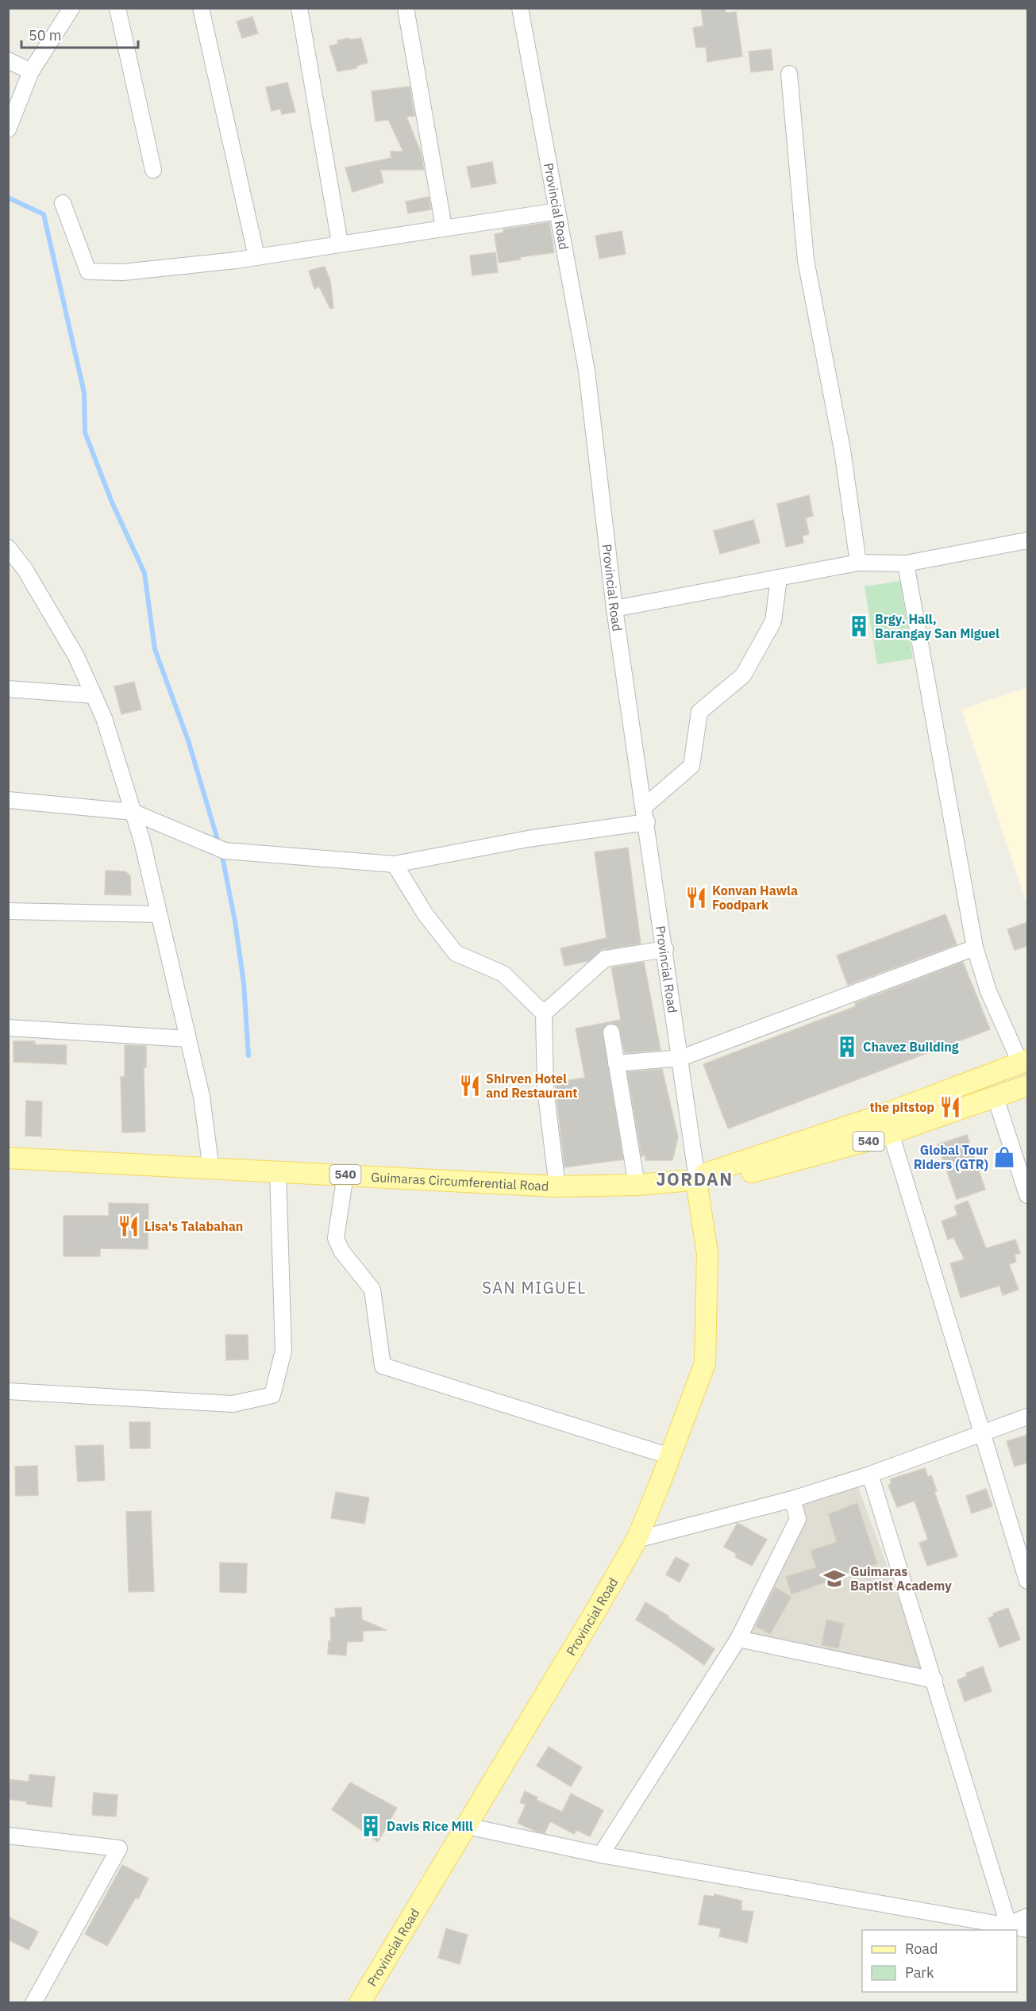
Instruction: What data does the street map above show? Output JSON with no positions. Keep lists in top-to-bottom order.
{
  "streets": {
    "main road": ["Provincial Road", "540", "Guimaras Circumferential Road"]
  },
  "crossings": [
    ["Provincial Road", "Guimaras Circumferential Road"]
  ],
  "districts": ["JORDAN", "SAN MIGUEL"],
  "places": {
    "building": ["Brgy. Hall, Barangay San Miguel", "Chavez Building", "Davis Rice Mill"],
    "restaurant": [
      "Konvan Hawla Foodpark",
      "Shirven Hotel and Restaurant",
      "the pitstop",
      "Lisa's Talabahan"
    ],
    "shop": ["Global Tour Riders (GTR)"],
    "school or university": ["Guimaras Baptist Academy"]
  },
  "legend": ["Road", "Park"],
  "scale_bar": "50 m"
}
